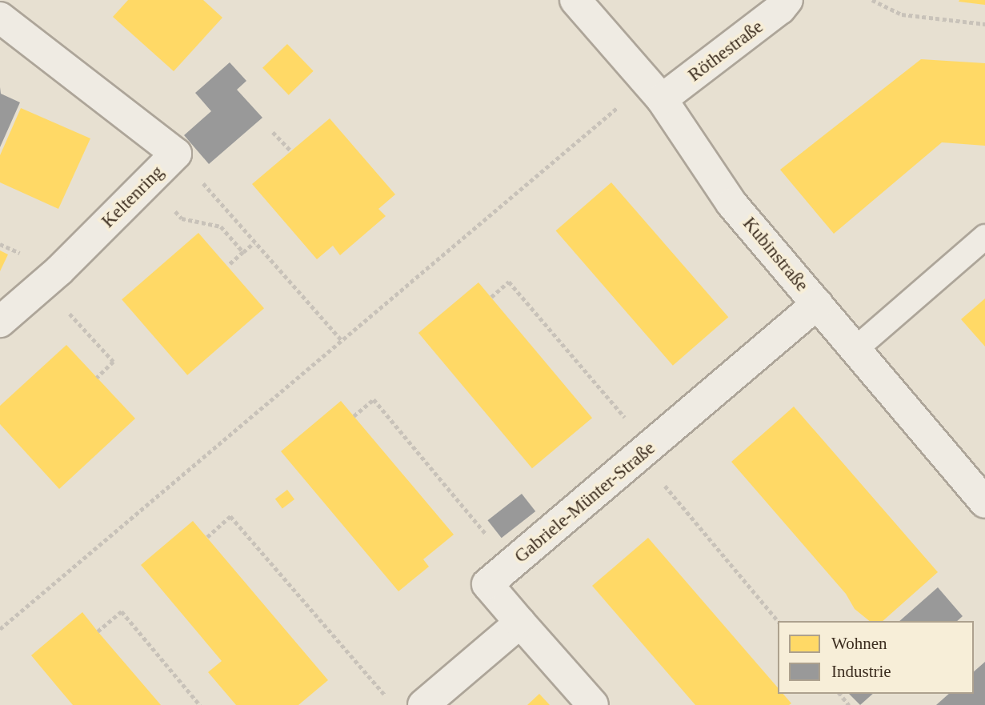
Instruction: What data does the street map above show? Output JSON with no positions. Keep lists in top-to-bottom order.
{
  "streets": {
    "street": [
      "Röthestraße",
      "Keltenring",
      "Kubinstraße",
      "Gabriele-Münter-Straße"
    ]
  },
  "crossings": [
    ["Röthestraße", "Kubinstraße"],
    ["Kubinstraße", "Gabriele-Münter-Straße"]
  ],
  "legend": ["Wohnen", "Industrie"]
}
